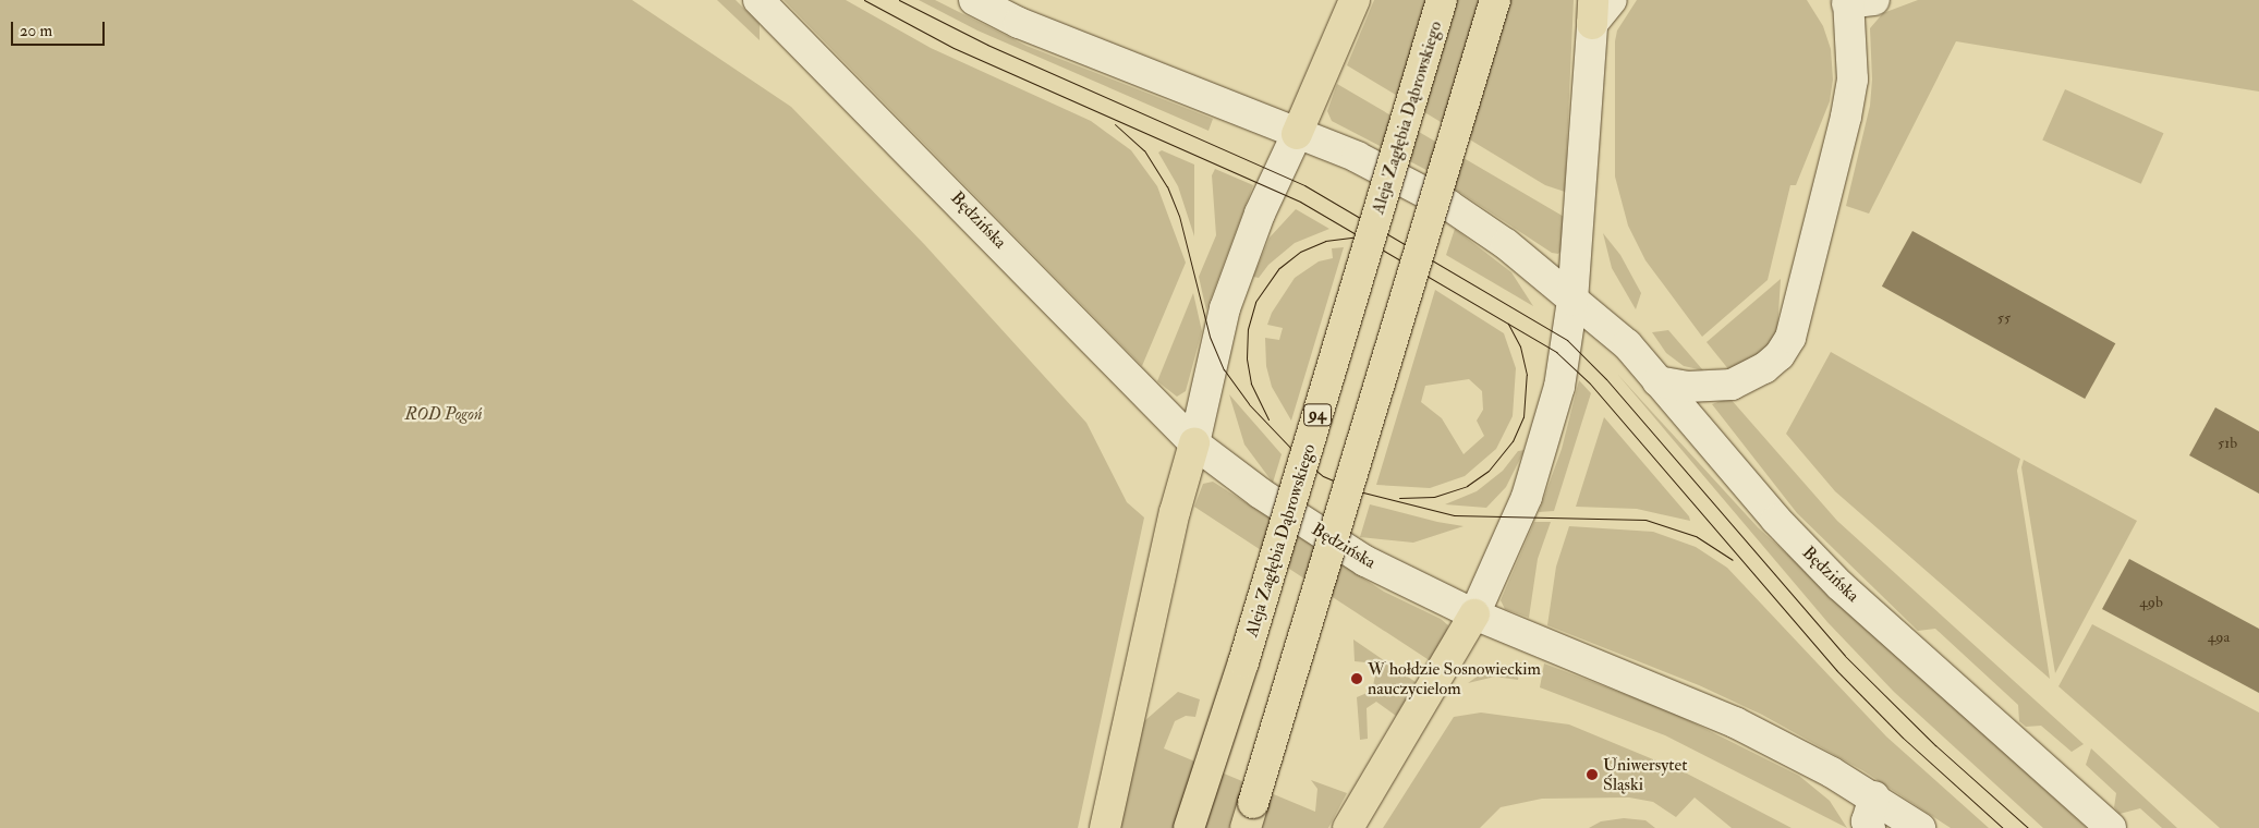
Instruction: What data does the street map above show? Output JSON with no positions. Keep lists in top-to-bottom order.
{
  "streets": {
    "main road": ["Aleja Zagłębia Dąbrowskiego", "94"],
    "street": ["Będzińska"]
  },
  "parks": ["ROD Pogoń"],
  "places": ["W hołdzie Sosnowieckim nauczycielom", "Uniwersytet Śląski"],
  "house_numbers": [
    "55",
    "51b",
    "49b",
    "49a"
  ],
  "scale_bar": "20 m"
}
